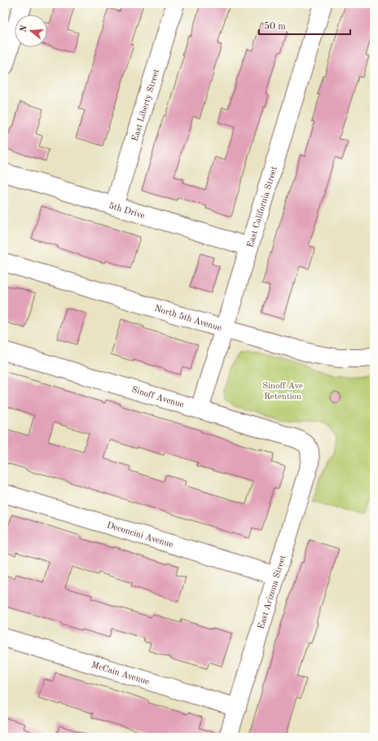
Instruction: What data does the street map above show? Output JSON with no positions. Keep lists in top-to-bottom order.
{
  "streets": {
    "street": [
      "East Liberty Street",
      "East California Street",
      "5th Drive",
      "North 5th Avenue",
      "Sinoff Avenue",
      "Deconcini Avenue",
      "East Arizona Street",
      "McCain Avenue"
    ]
  },
  "crossings": [
    ["East Liberty Street", "5th Drive"],
    ["East California Street", "5th Drive"],
    ["East California Street", "North 5th Avenue"],
    ["East California Street", "Sinoff Avenue"],
    ["Sinoff Avenue", "East Arizona Street"],
    ["Deconcini Avenue", "East Arizona Street"],
    ["East Arizona Street", "McCain Avenue"]
  ],
  "parks": ["Sinoff Ave Retention"],
  "scale_bar": "50 m",
  "north": "left"
}
